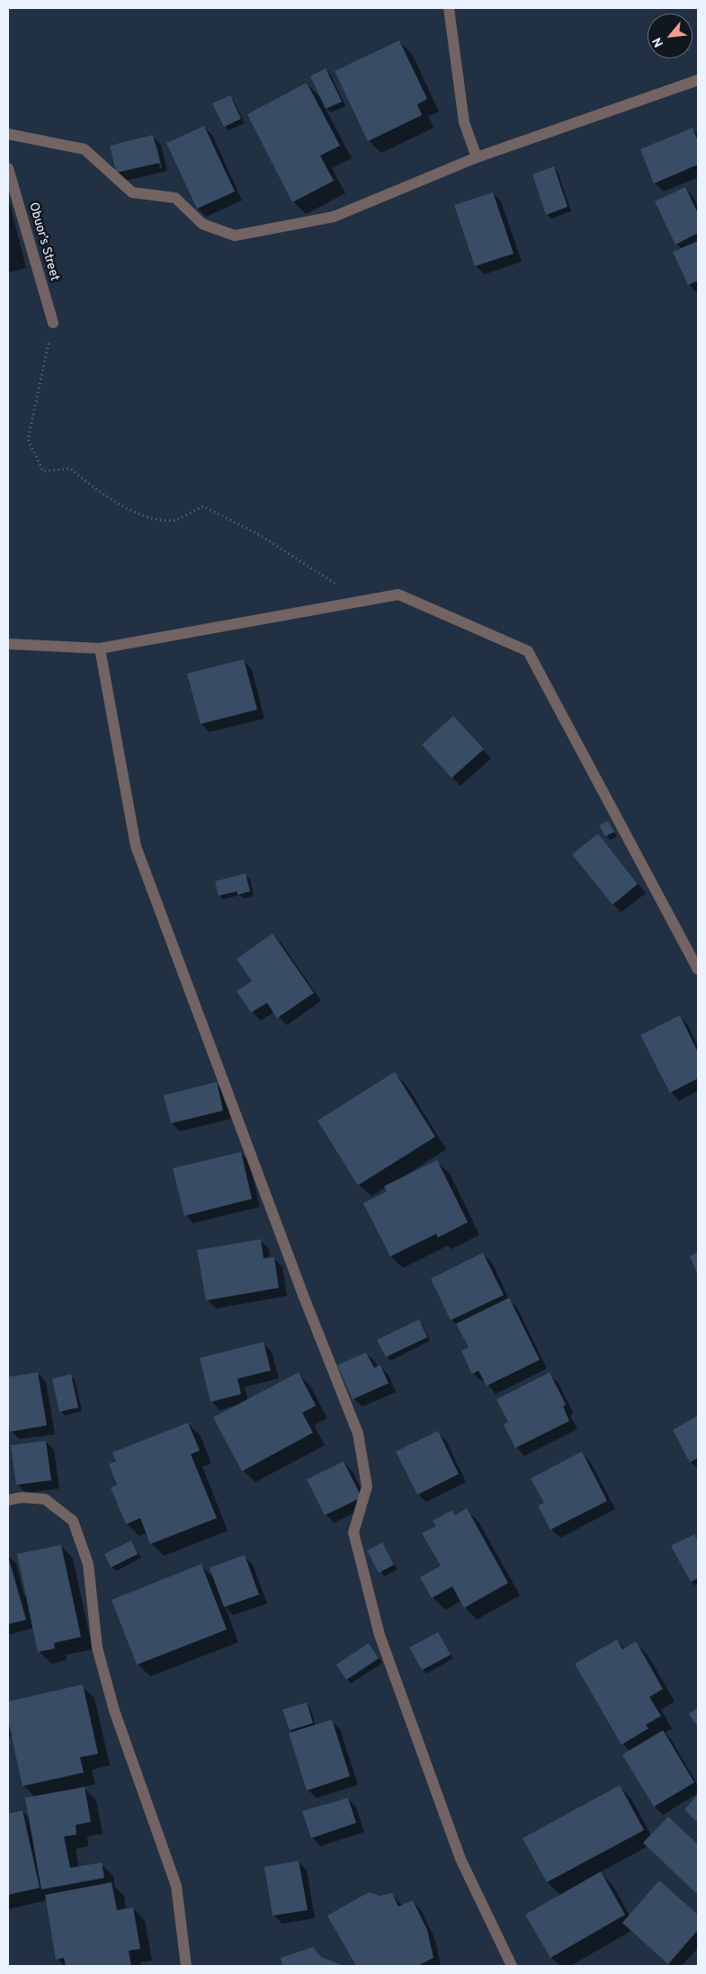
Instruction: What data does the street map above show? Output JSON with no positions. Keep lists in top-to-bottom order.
{
  "streets": {
    "street": ["Obuor’s Street"]
  },
  "north": "bottom left"
}
